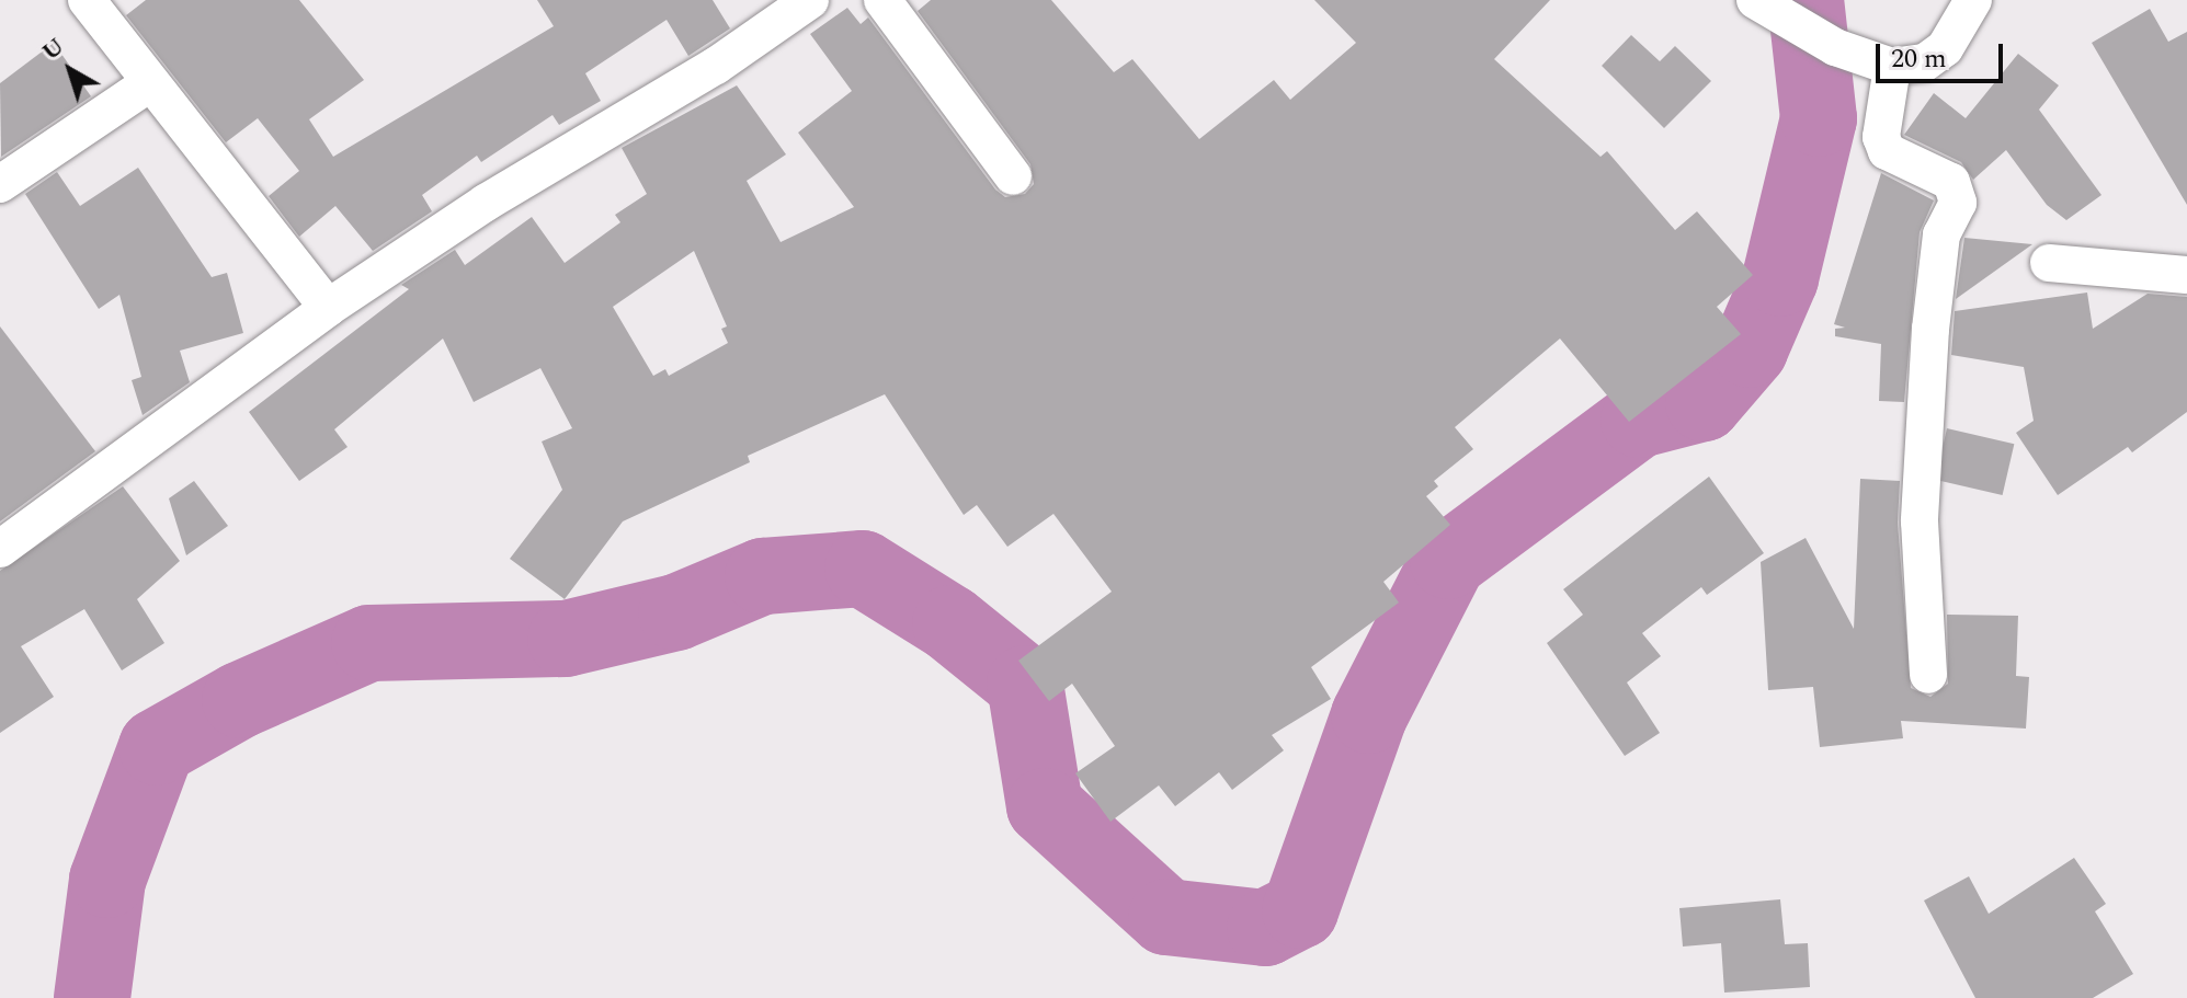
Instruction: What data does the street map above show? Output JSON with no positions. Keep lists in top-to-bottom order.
{
  "scale_bar": "20 m",
  "north": "top left"
}
